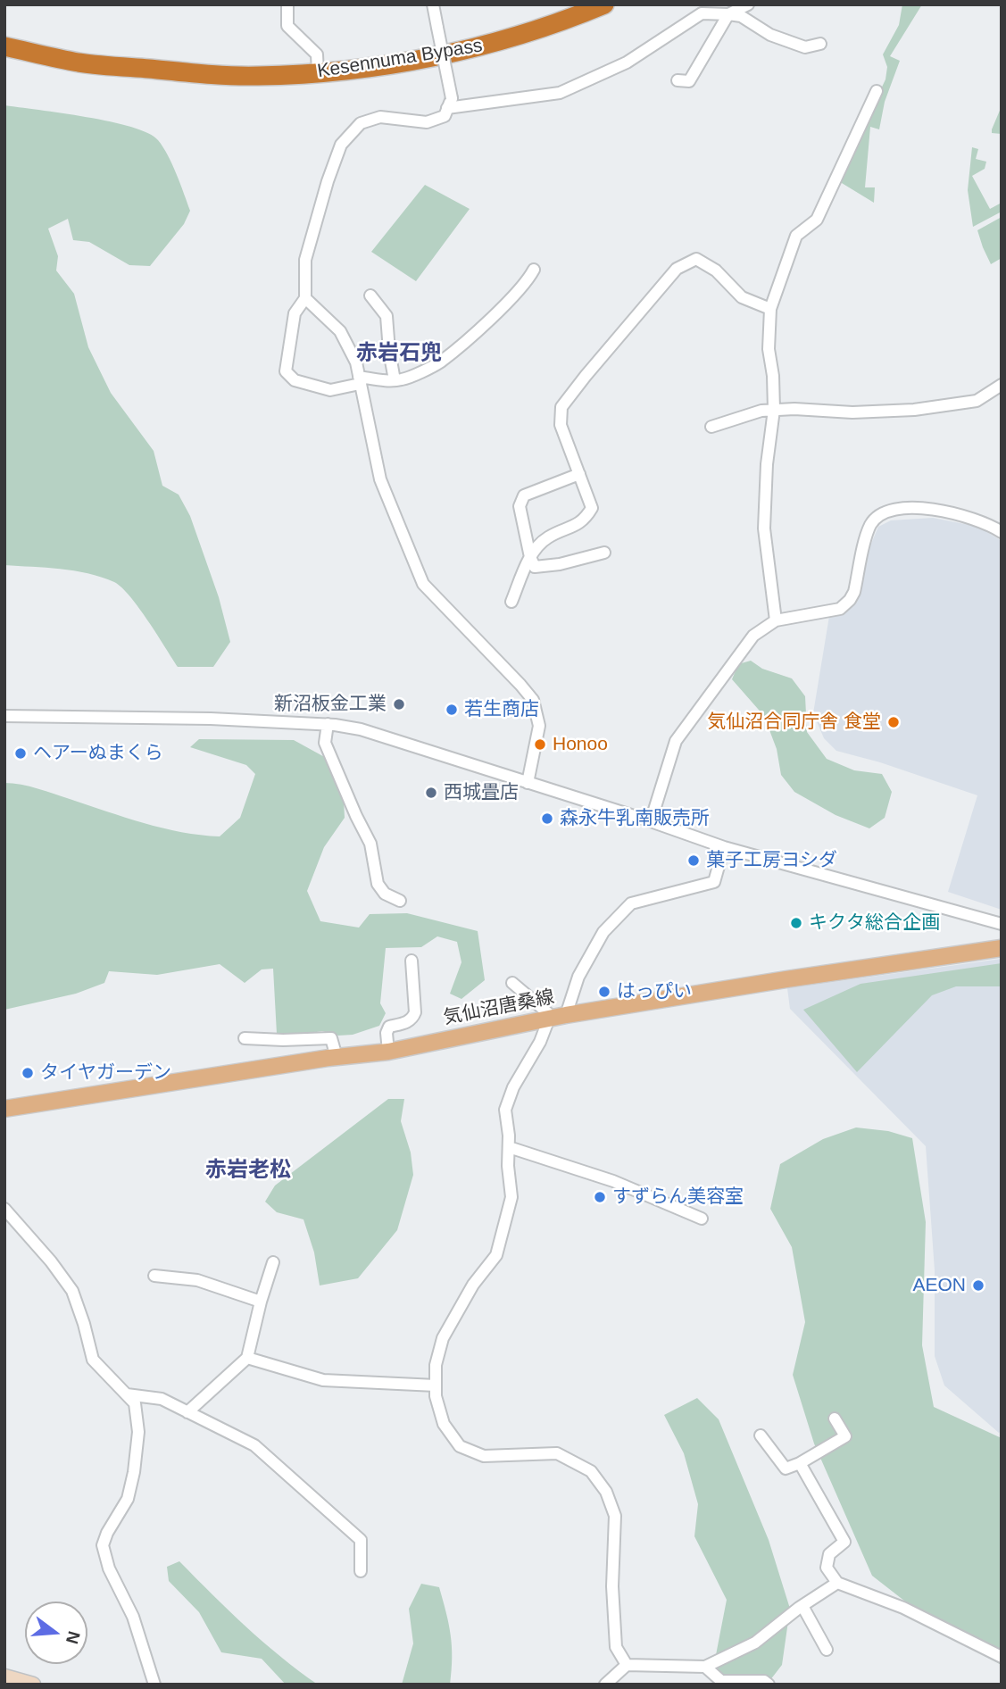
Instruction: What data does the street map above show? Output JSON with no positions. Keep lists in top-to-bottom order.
{
  "streets": {
    "highway": ["Kesennuma Bypass"],
    "main road": ["気仙沼唐桑線"]
  },
  "districts": ["赤岩石兜", "赤岩老松"],
  "places": [
    "新沼板金工業",
    "若生商店",
    "気仙沼合同庁舎 食堂",
    "Honoo",
    "ヘアーぬまくら",
    "西城畳店",
    "森永牛乳南販売所",
    "菓子工房ヨシダ",
    "キクタ総合企画",
    "はっぴい",
    "タイヤガーデン",
    "すずらん美容室",
    "AEON"
  ],
  "north": "right"
}
